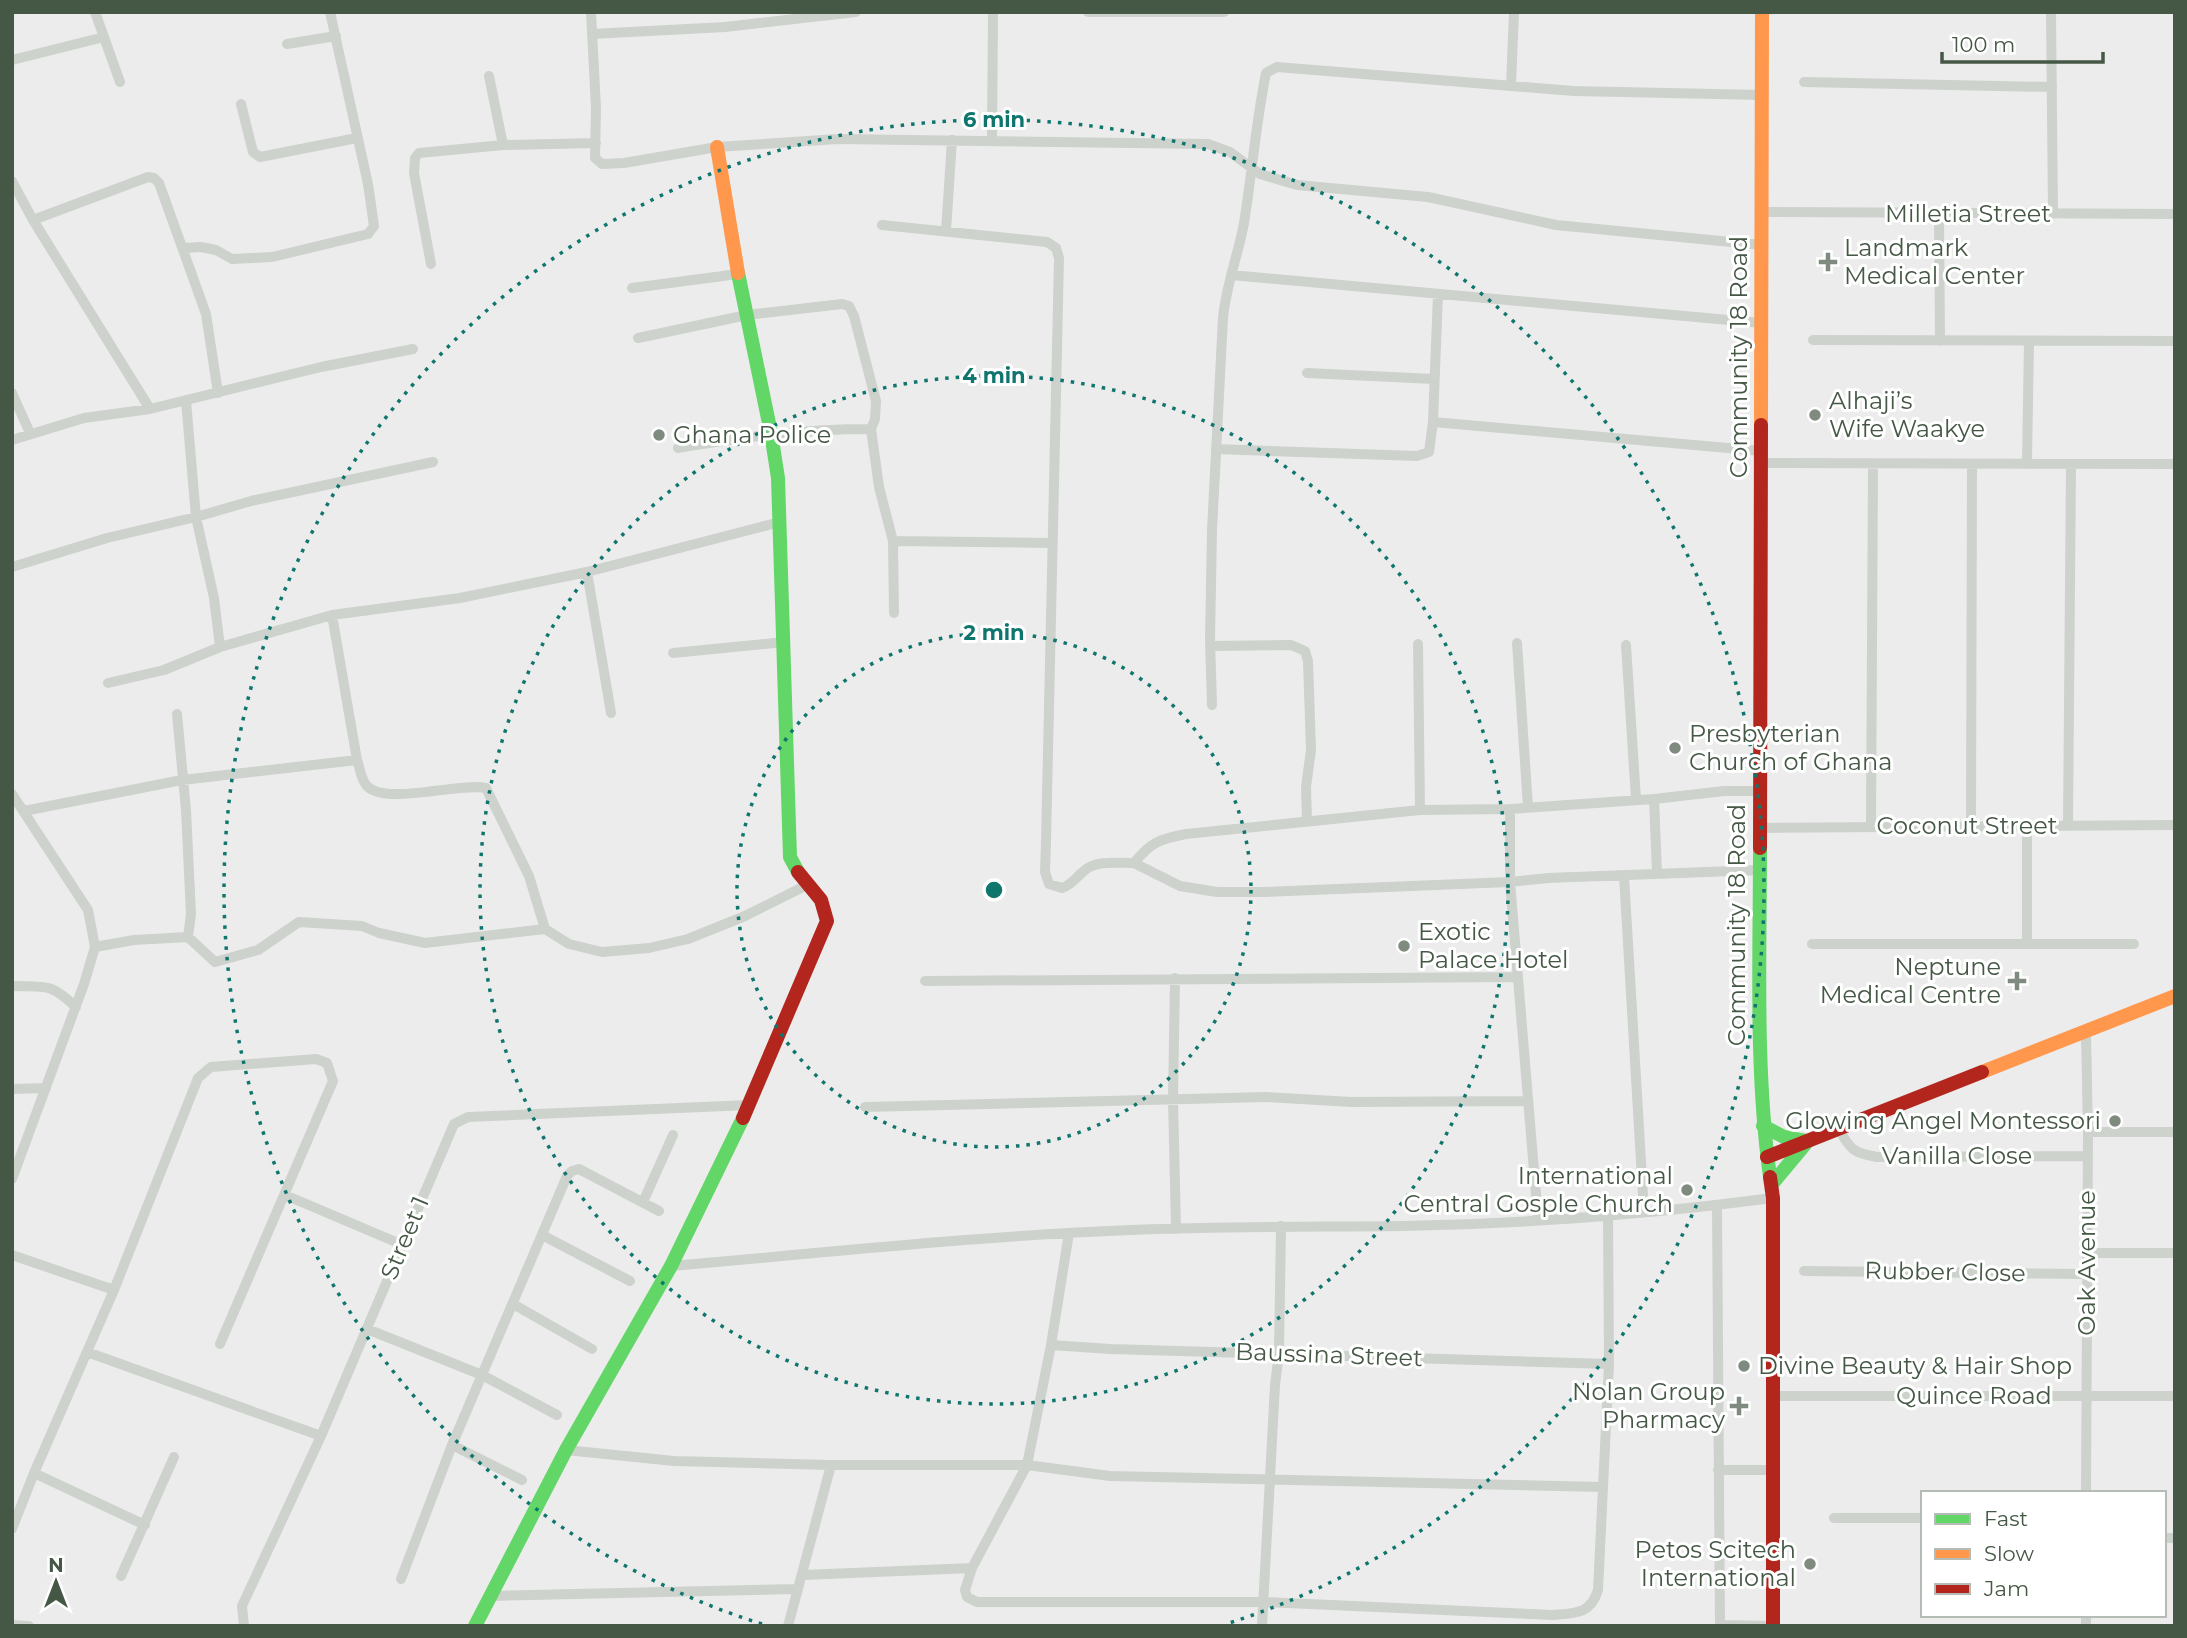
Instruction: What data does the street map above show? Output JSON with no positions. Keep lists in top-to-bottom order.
{
  "streets": {
    "street": [
      "Milletia Street",
      "Community 18 Road",
      "Coconut Street",
      "Vanilla Close",
      "Street 1",
      "Oak Avenue",
      "Rubber Close",
      "Baussina Street",
      "Quince Road"
    ]
  },
  "crossings": [
    ["Milletia Street", "Community 18 Road"],
    ["Community 18 Road", "Coconut Street"],
    ["Community 18 Road", "Quince Road"],
    ["Vanilla Close", "Oak Avenue"],
    ["Oak Avenue", "Rubber Close"],
    ["Oak Avenue", "Quince Road"]
  ],
  "places": {
    "health": ["Landmark Medical Center", "Neptune Medical Centre", "Nolan Group Pharmacy"],
    "other": [
      "Alhaji’s Wife Waakye",
      "Ghana Police",
      "Presbyterian Church of Ghana",
      "Exotic Palace Hotel",
      "Glowing Angel Montessori",
      "International Central Gosple Church",
      "Divine Beauty & Hair Shop",
      "Petos Scitech International"
    ]
  },
  "legend": ["Fast", "Slow", "Jam"],
  "scale_bar": "100 m",
  "north": "top",
  "rings": ["6 min", "4 min", "2 min"]
}
